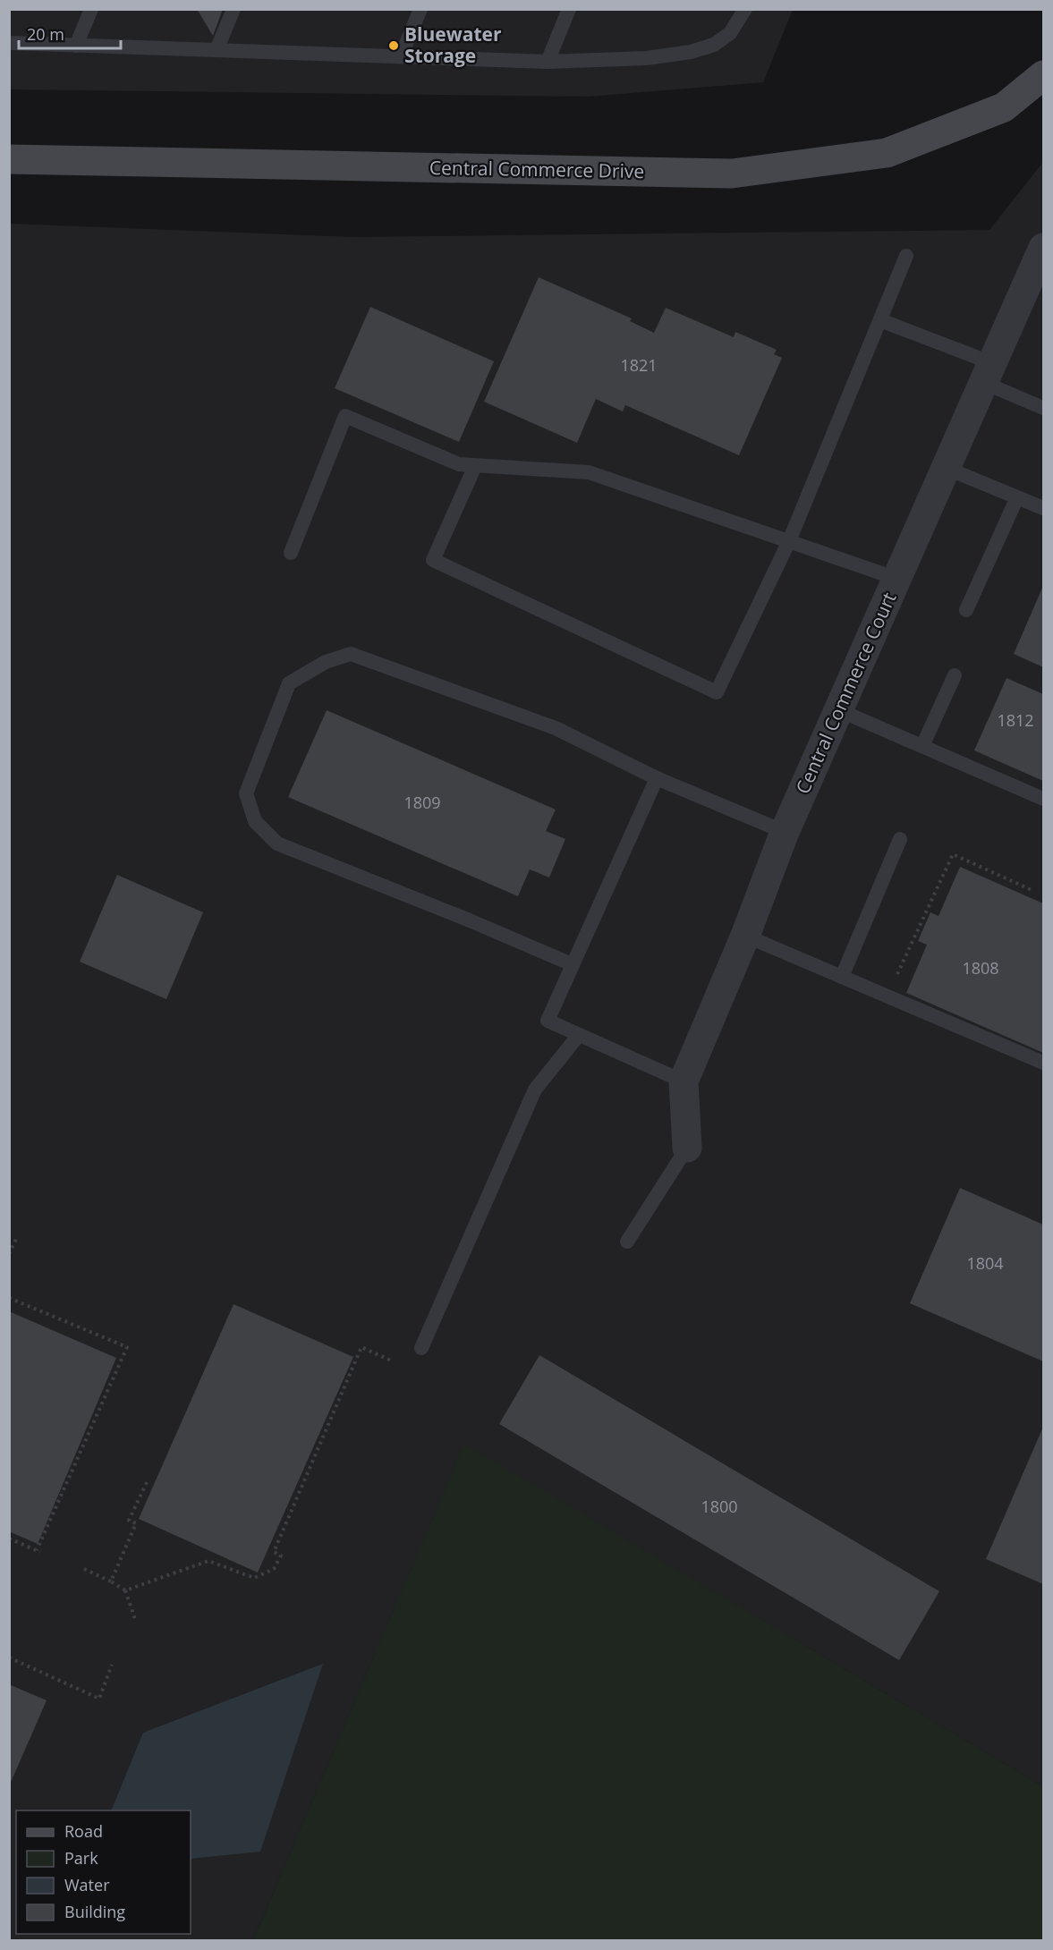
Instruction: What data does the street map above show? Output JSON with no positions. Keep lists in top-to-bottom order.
{
  "streets": {
    "street": ["Central Commerce Drive", "Central Commerce Court"]
  },
  "places": ["Bluewater Storage"],
  "house_numbers": [
    "1821",
    "1812",
    "1809",
    "1808",
    "1804",
    "1800"
  ],
  "legend": [
    "Road",
    "Park",
    "Water",
    "Building"
  ],
  "scale_bar": "20 m"
}
